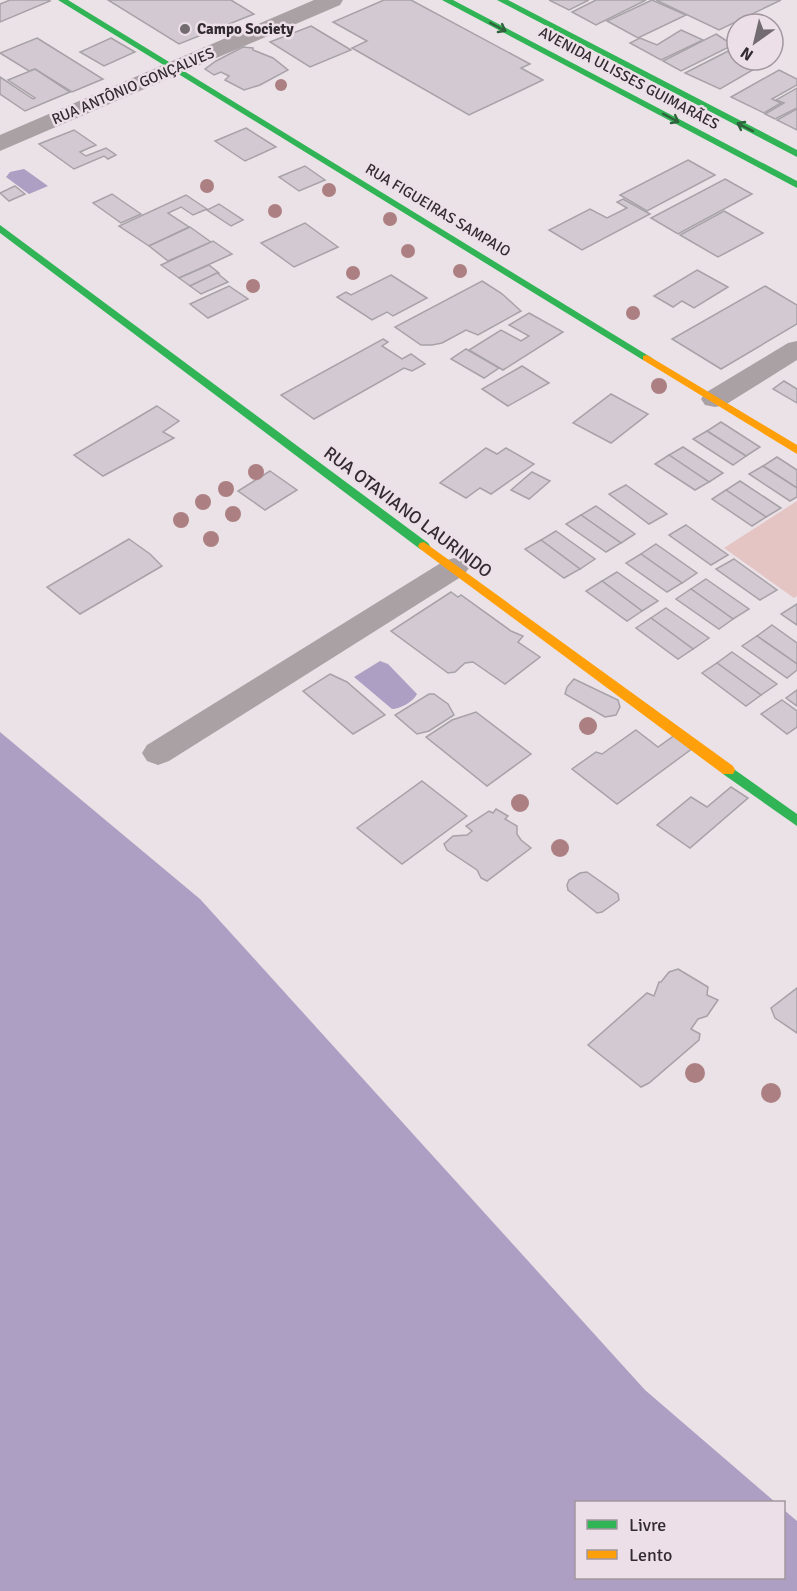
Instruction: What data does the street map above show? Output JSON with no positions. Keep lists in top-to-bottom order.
{
  "streets": {
    "street": [
      "AVENIDA ULISSES GUIMARÃES",
      "RUA ANTÔNIO GONÇALVES",
      "RUA FIGUEIRAS SAMPAIO",
      "RUA OTAVIANO LAURINDO"
    ]
  },
  "crossings": [
    ["RUA ANTÔNIO GONÇALVES", "RUA FIGUEIRAS SAMPAIO"]
  ],
  "places": ["Campo Society"],
  "legend": ["Livre", "Lento"],
  "north": "bottom left"
}
